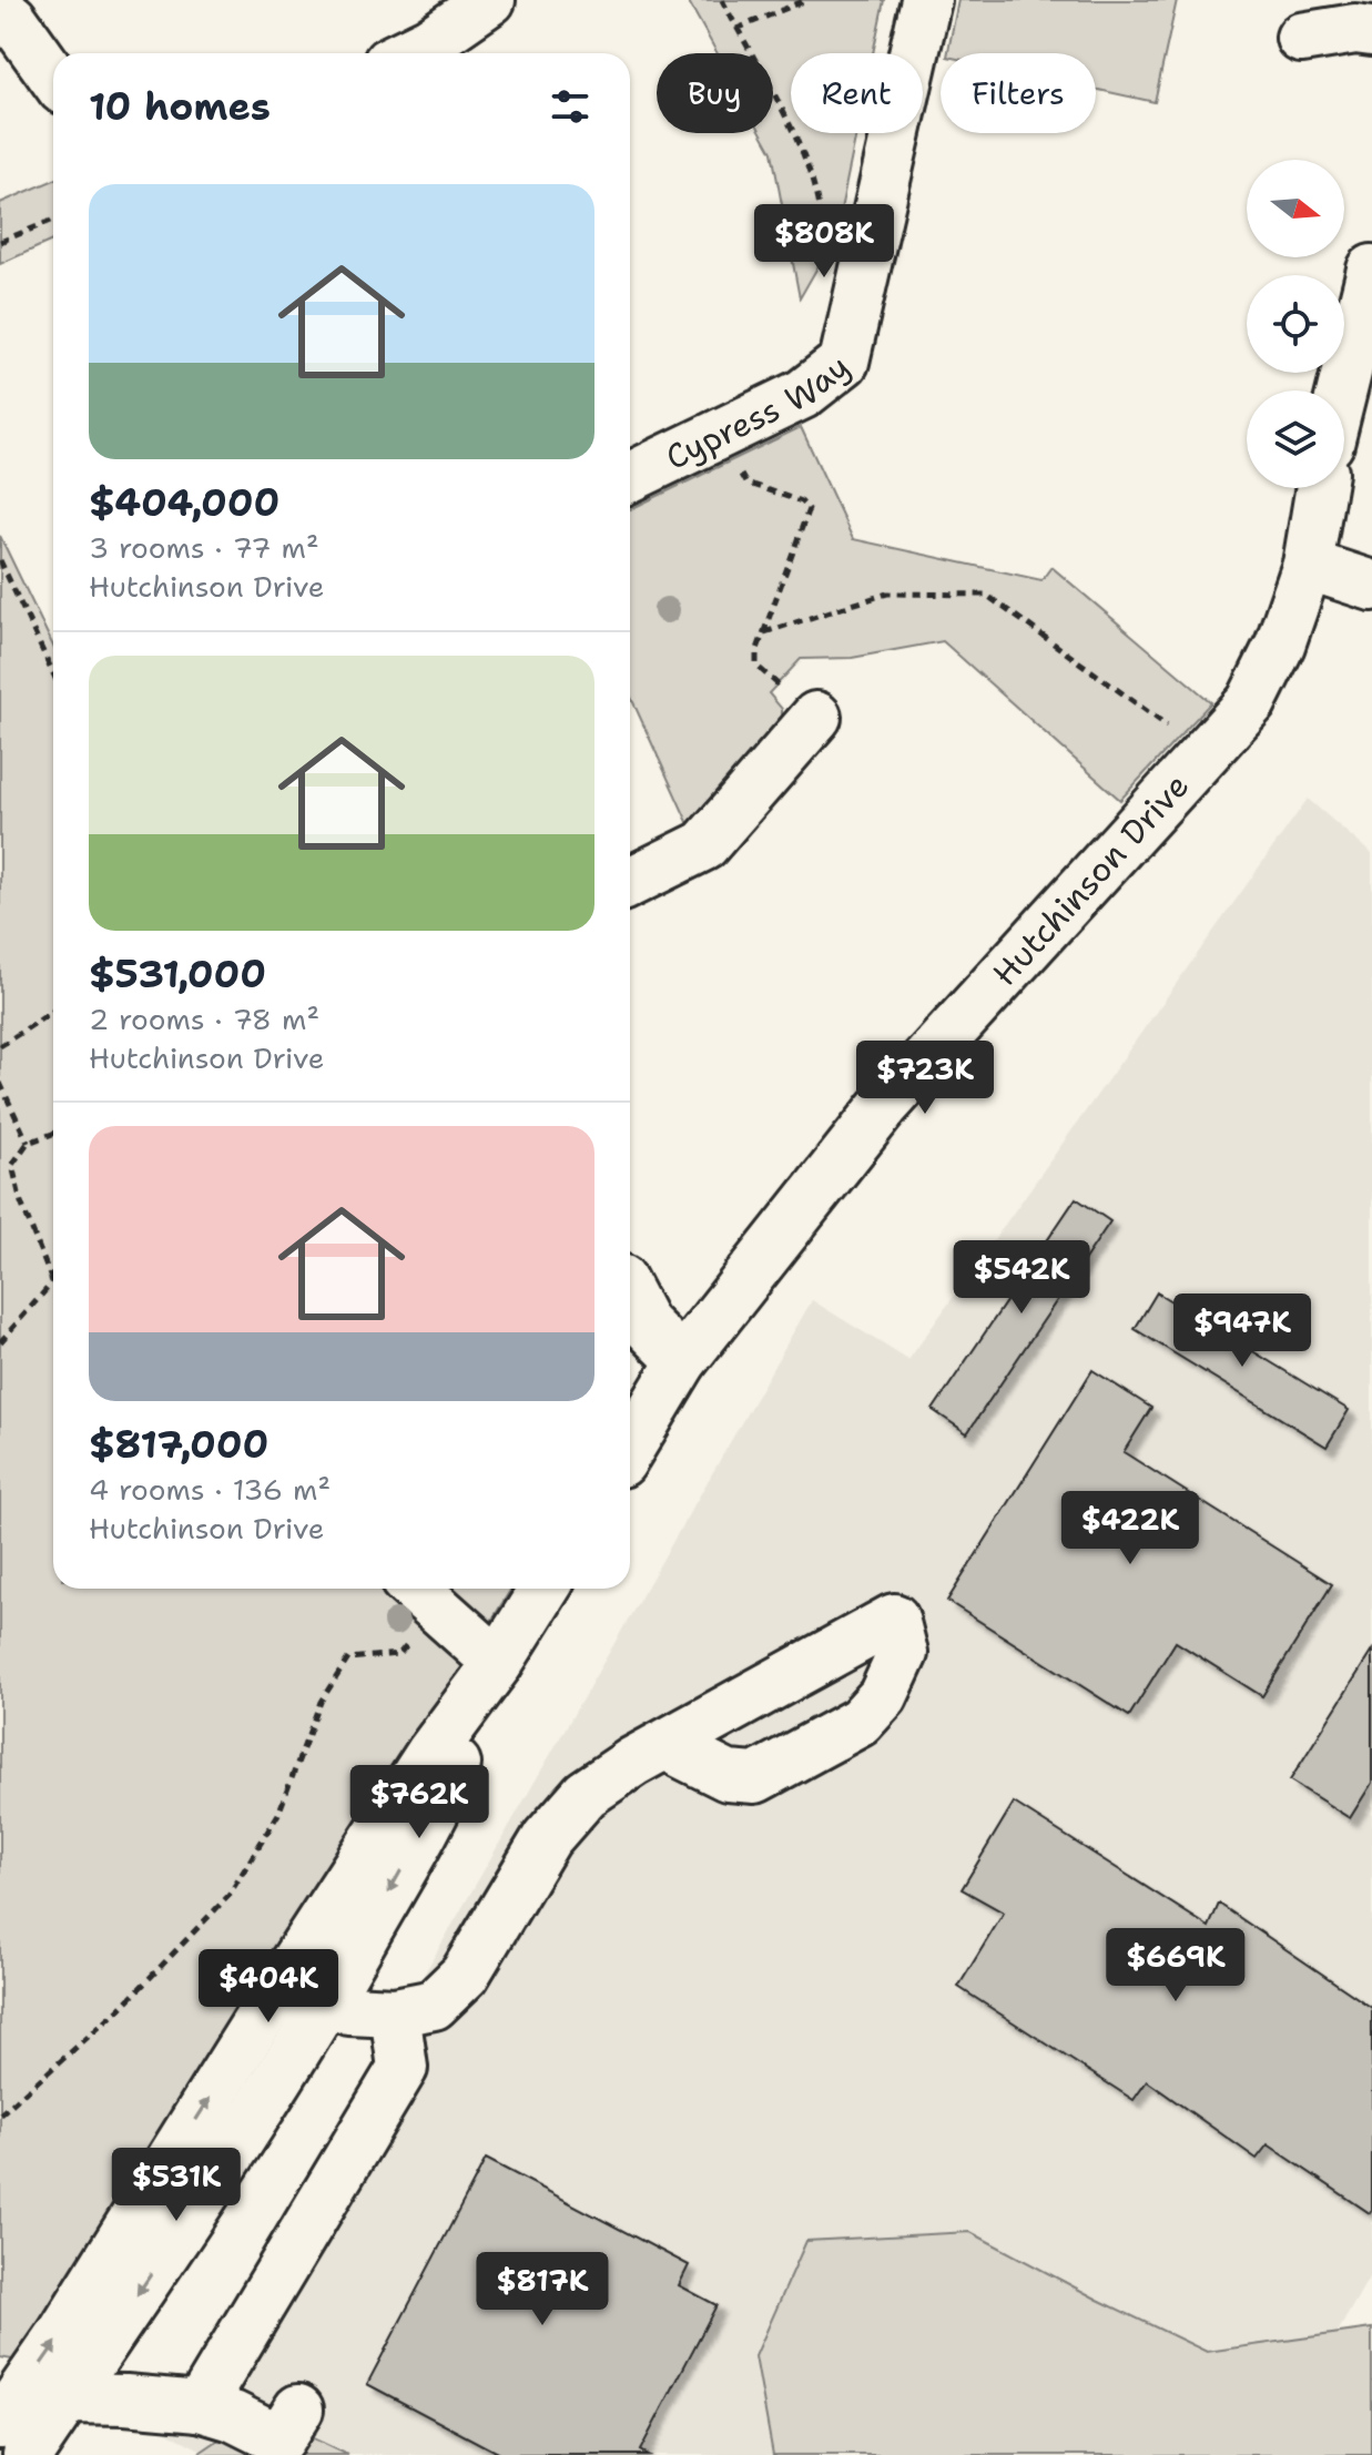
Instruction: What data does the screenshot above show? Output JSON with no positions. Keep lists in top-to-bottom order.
{
  "streets": {
    "street": ["Cypress Way", "Hutchinson Drive"]
  },
  "north": "right",
  "page": {
    "chip": ["Buy", "Rent", "Filters"],
    "heading": "10 homes",
    "list": [
      {
        "name": "$404,000",
        "note": "3 rooms · 77 m² · Hutchinson Drive"
      },
      {
        "name": "$531,000",
        "note": "2 rooms · 78 m² · Hutchinson Drive"
      },
      {
        "name": "$817,000",
        "note": "4 rooms · 136 m² · Hutchinson Drive"
      }
    ],
    "price": [
      "$808K",
      "$723K",
      "$542K",
      "$947K",
      "$422K",
      "$762K",
      "$669K",
      "$404K",
      "$531K",
      "$817K"
    ]
  }
}
